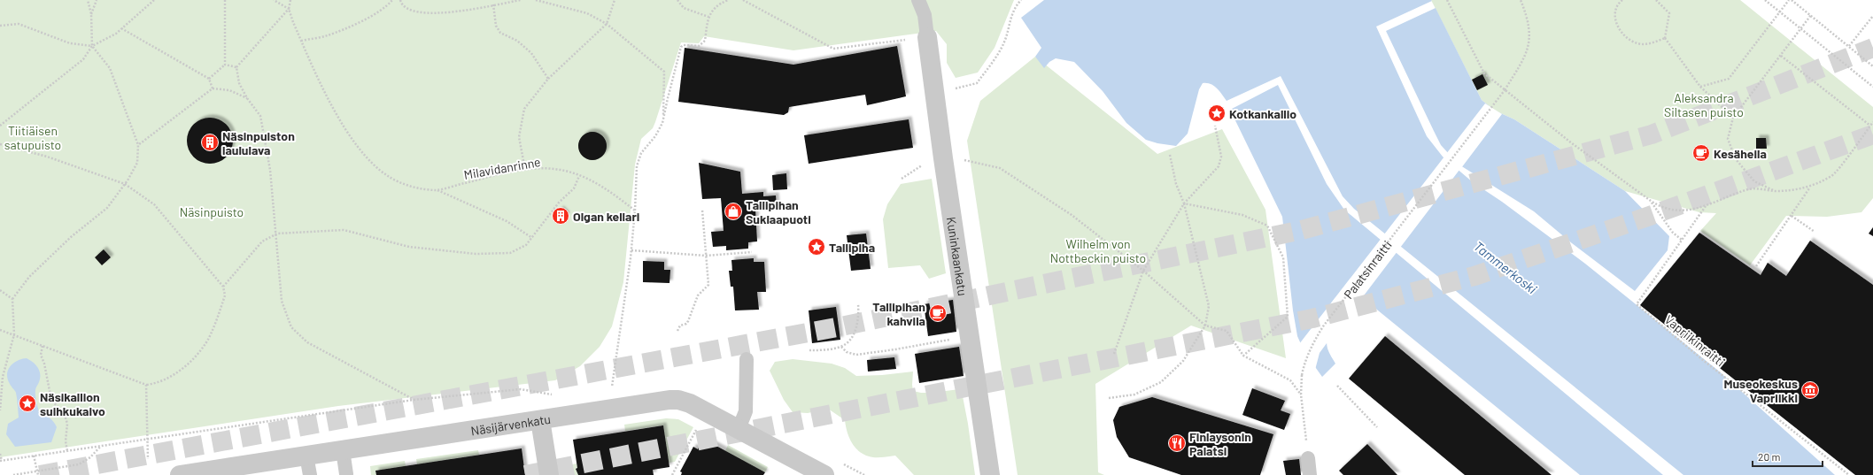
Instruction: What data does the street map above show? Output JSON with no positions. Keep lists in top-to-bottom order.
{
  "streets": {
    "street": ["Kuninkaankatu", "Näsijärvenkatu"],
    "path": ["Milavidanrinne", "Palatsinraitti", "Vapriikinraitti"]
  },
  "water": ["Tammerkoski"],
  "parks": [
    "Aleksandra Siltasen puisto",
    "Tiitiäisen satupuisto",
    "Näsinpuisto",
    "Wilhelm von Nottbeckin puisto"
  ],
  "places": {
    "place": ["Kotkankallio", "Tallipiha", "Näsikallion suihkukaivo"],
    "building": ["Näsinpuiston laululava", "Olgan kellari"],
    "cafe": ["Kesäheila", "Tallipihan kahvila"],
    "shop": ["Tallipihan Suklaapuoti"],
    "museum": ["Museokeskus Vapriikki"],
    "restaurant": ["Finlaysonin Palatsi"]
  },
  "scale_bar": "20 m"
}
